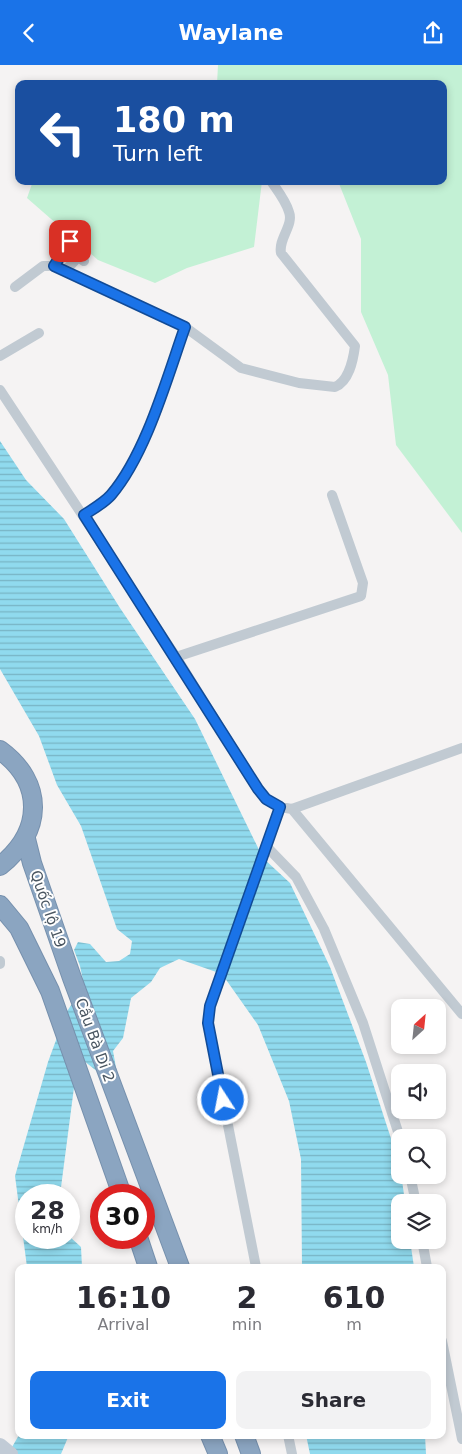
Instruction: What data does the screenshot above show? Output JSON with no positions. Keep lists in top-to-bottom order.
{
  "streets": {
    "highway": ["Quốc lộ 19", "Cầu Bà Di 2"]
  },
  "crossings": [
    ["Quốc lộ 19", "Cầu Bà Di 2"]
  ],
  "north": "top right",
  "page": {
    "header": "Waylane",
    "turn": ["180 m", "Turn left"],
    "speed": "28 km/h",
    "limit": "30",
    "eta": [
      "16:10",
      "Arrival",
      "2",
      "min",
      "610",
      "m"
    ],
    "buttons": ["Exit", "Share"]
  }
}
